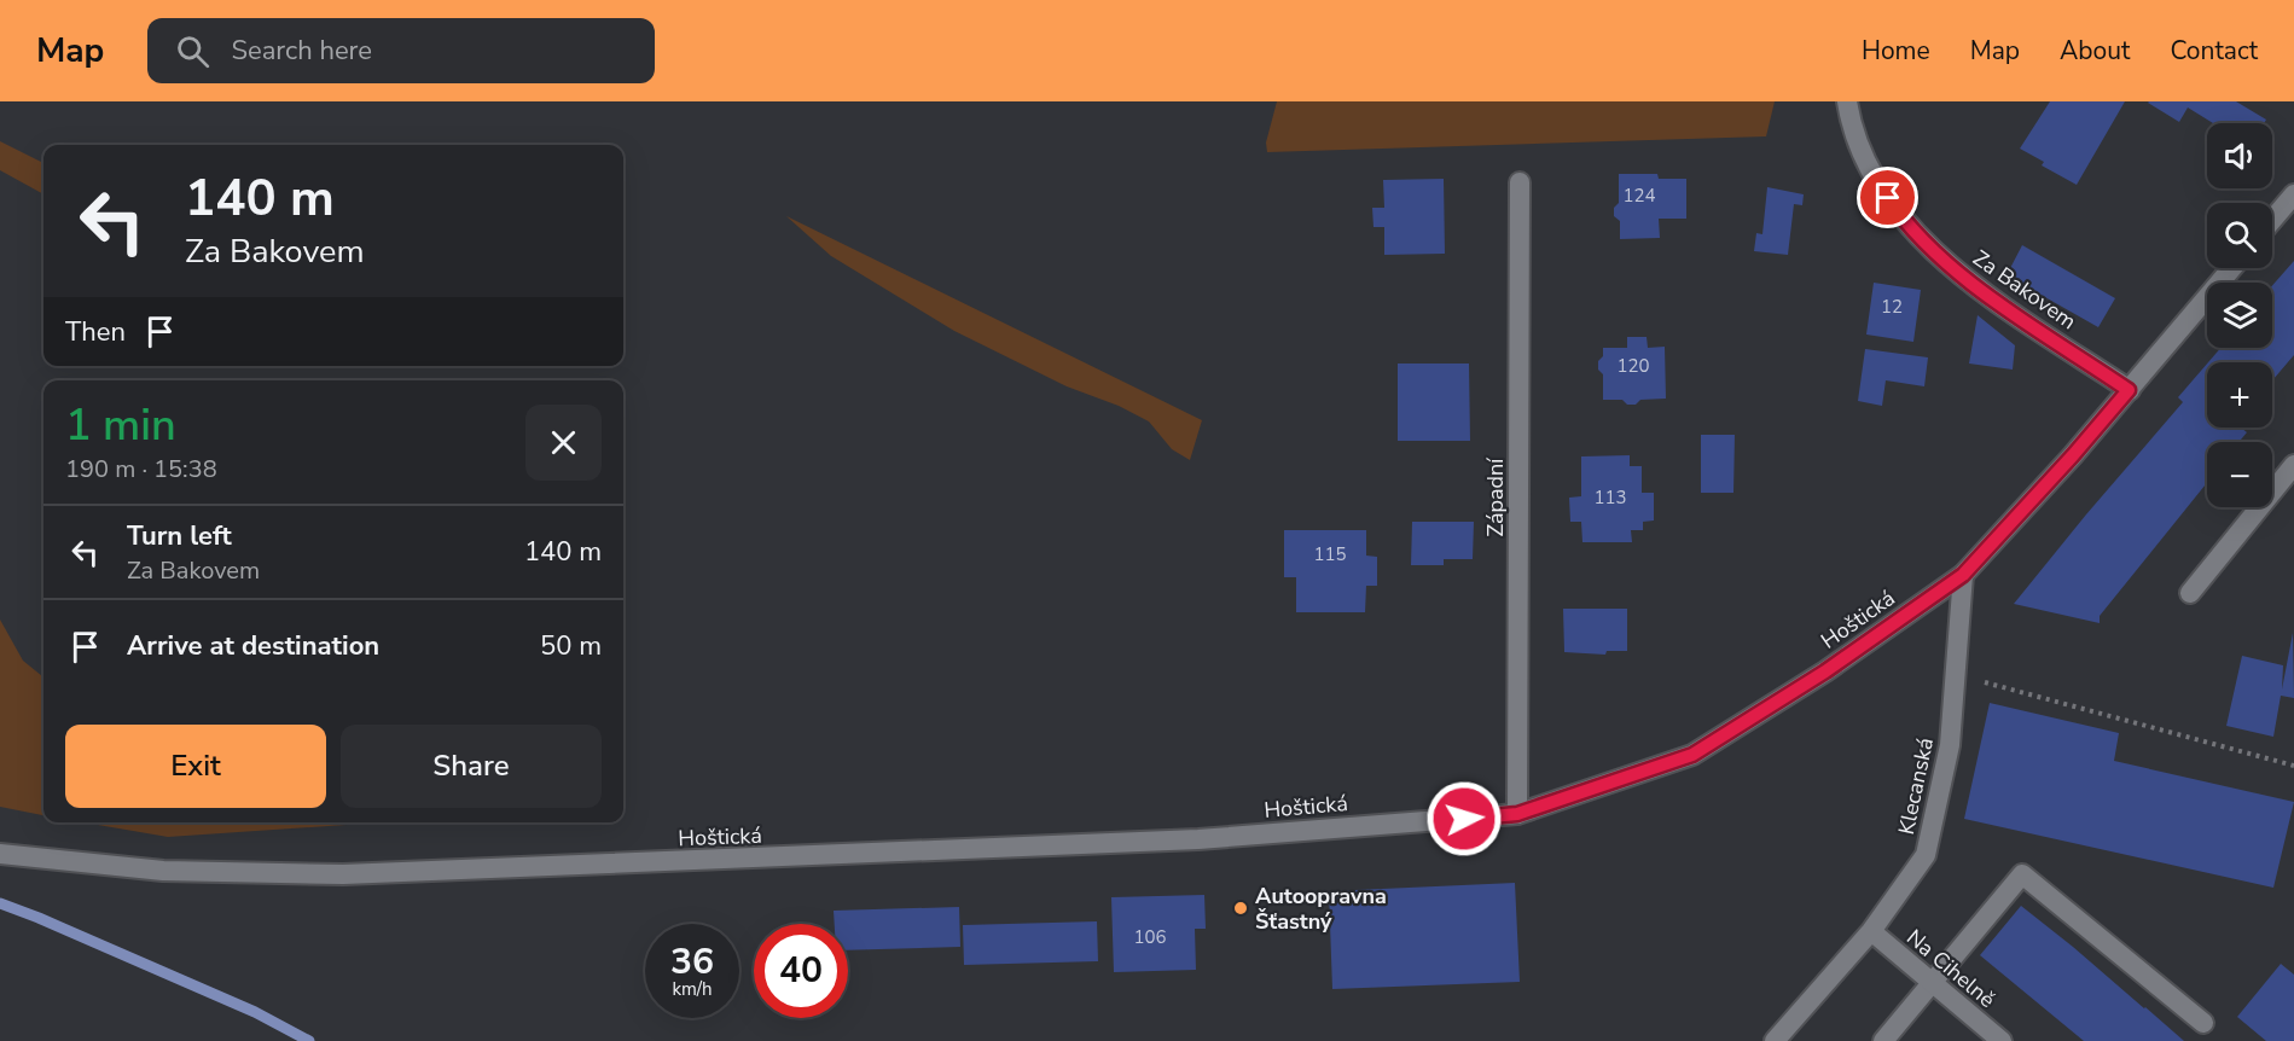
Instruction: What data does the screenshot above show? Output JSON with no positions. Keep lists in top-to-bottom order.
{
  "streets": {
    "street": [
      "Za Bakovem",
      "Západní",
      "Hoštická",
      "Klecanská",
      "Na Cihelně"
    ]
  },
  "crossings": [
    ["Za Bakovem", "Hoštická"],
    ["Západní", "Hoštická"],
    ["Hoštická", "Klecanská"],
    ["Klecanská", "Na Cihelně"]
  ],
  "places": ["Autoopravna Šťastný"],
  "house_numbers": [
    "124",
    "12",
    "120",
    "113",
    "115",
    "106"
  ],
  "page": {
    "header": "Map",
    "search": "Search here",
    "nav": [
      "Home",
      "Map",
      "About",
      "Contact"
    ],
    "map_buttons": ["+", "−"],
    "turn": ["140 m", "Za Bakovem"],
    "then": "Then",
    "heading": ["1 min", "190 m · 15:38"],
    "list": [
      {
        "name": "Turn left",
        "note": "Za Bakovem",
        "value": "140 m"
      },
      {
        "name": "Arrive at destination",
        "value": "50 m"
      }
    ],
    "buttons": ["Exit", "Share"],
    "speed": "36 km/h",
    "limit": "40"
  }
}
